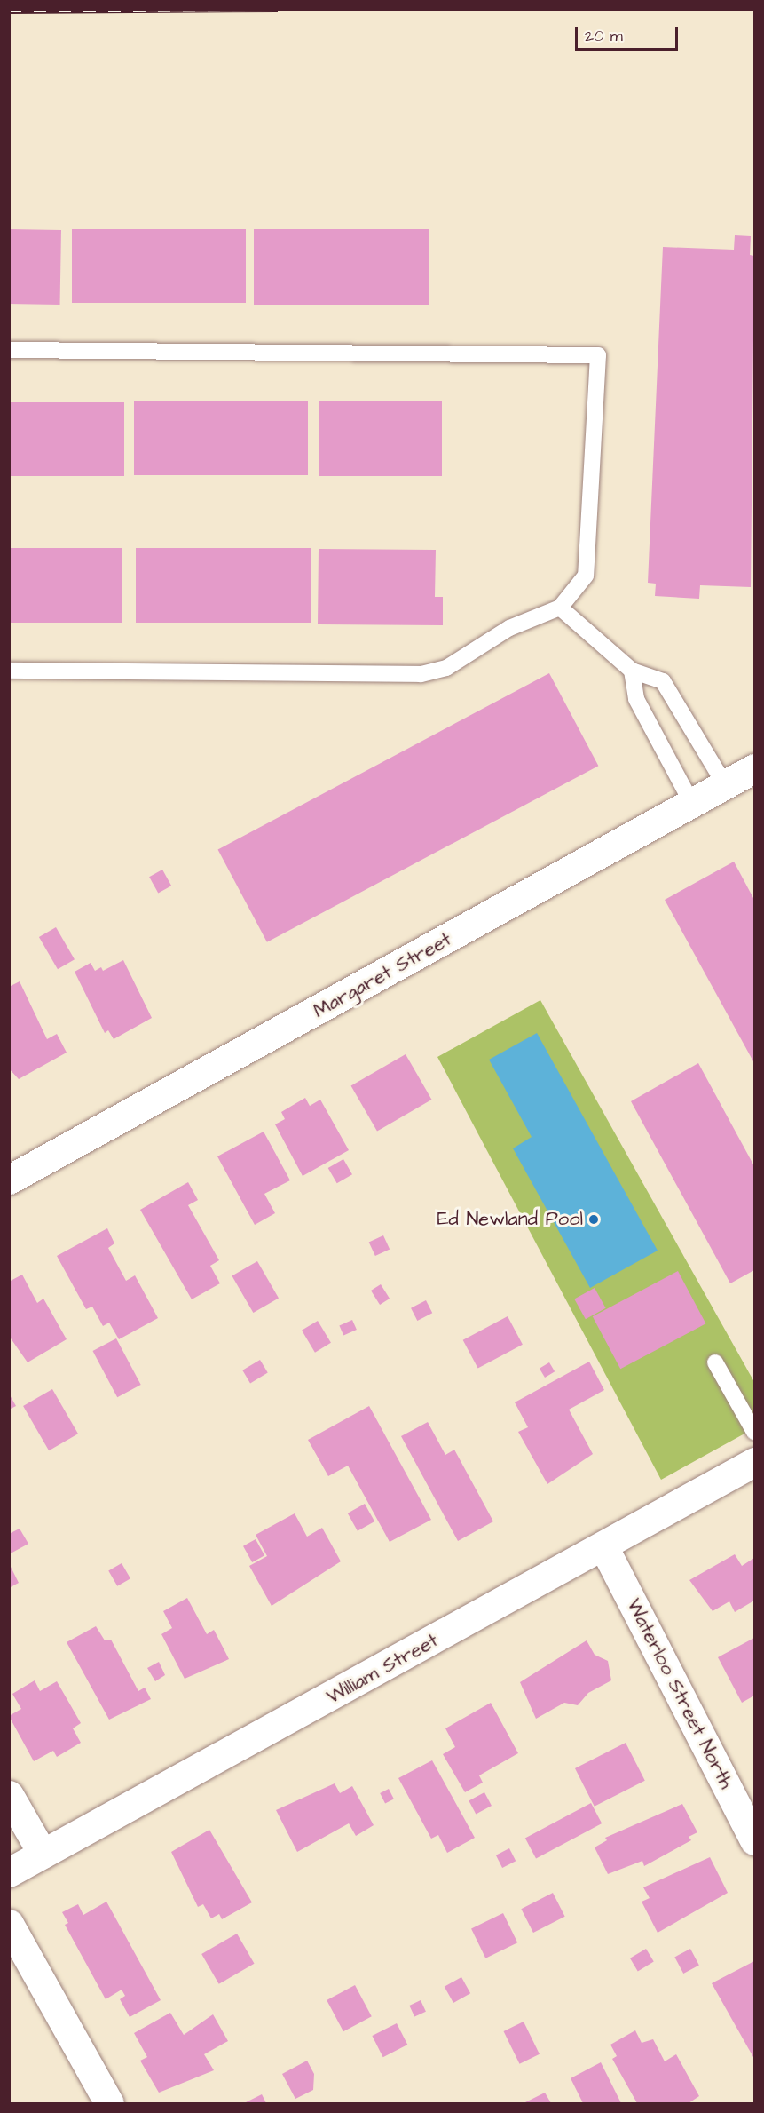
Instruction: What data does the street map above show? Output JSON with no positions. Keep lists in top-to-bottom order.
{
  "streets": {
    "street": ["Margaret Street", "William Street", "Waterloo Street North"]
  },
  "crossings": [
    ["William Street", "Waterloo Street North"]
  ],
  "places": ["Ed Newland Pool"],
  "scale_bar": "20 m"
}
